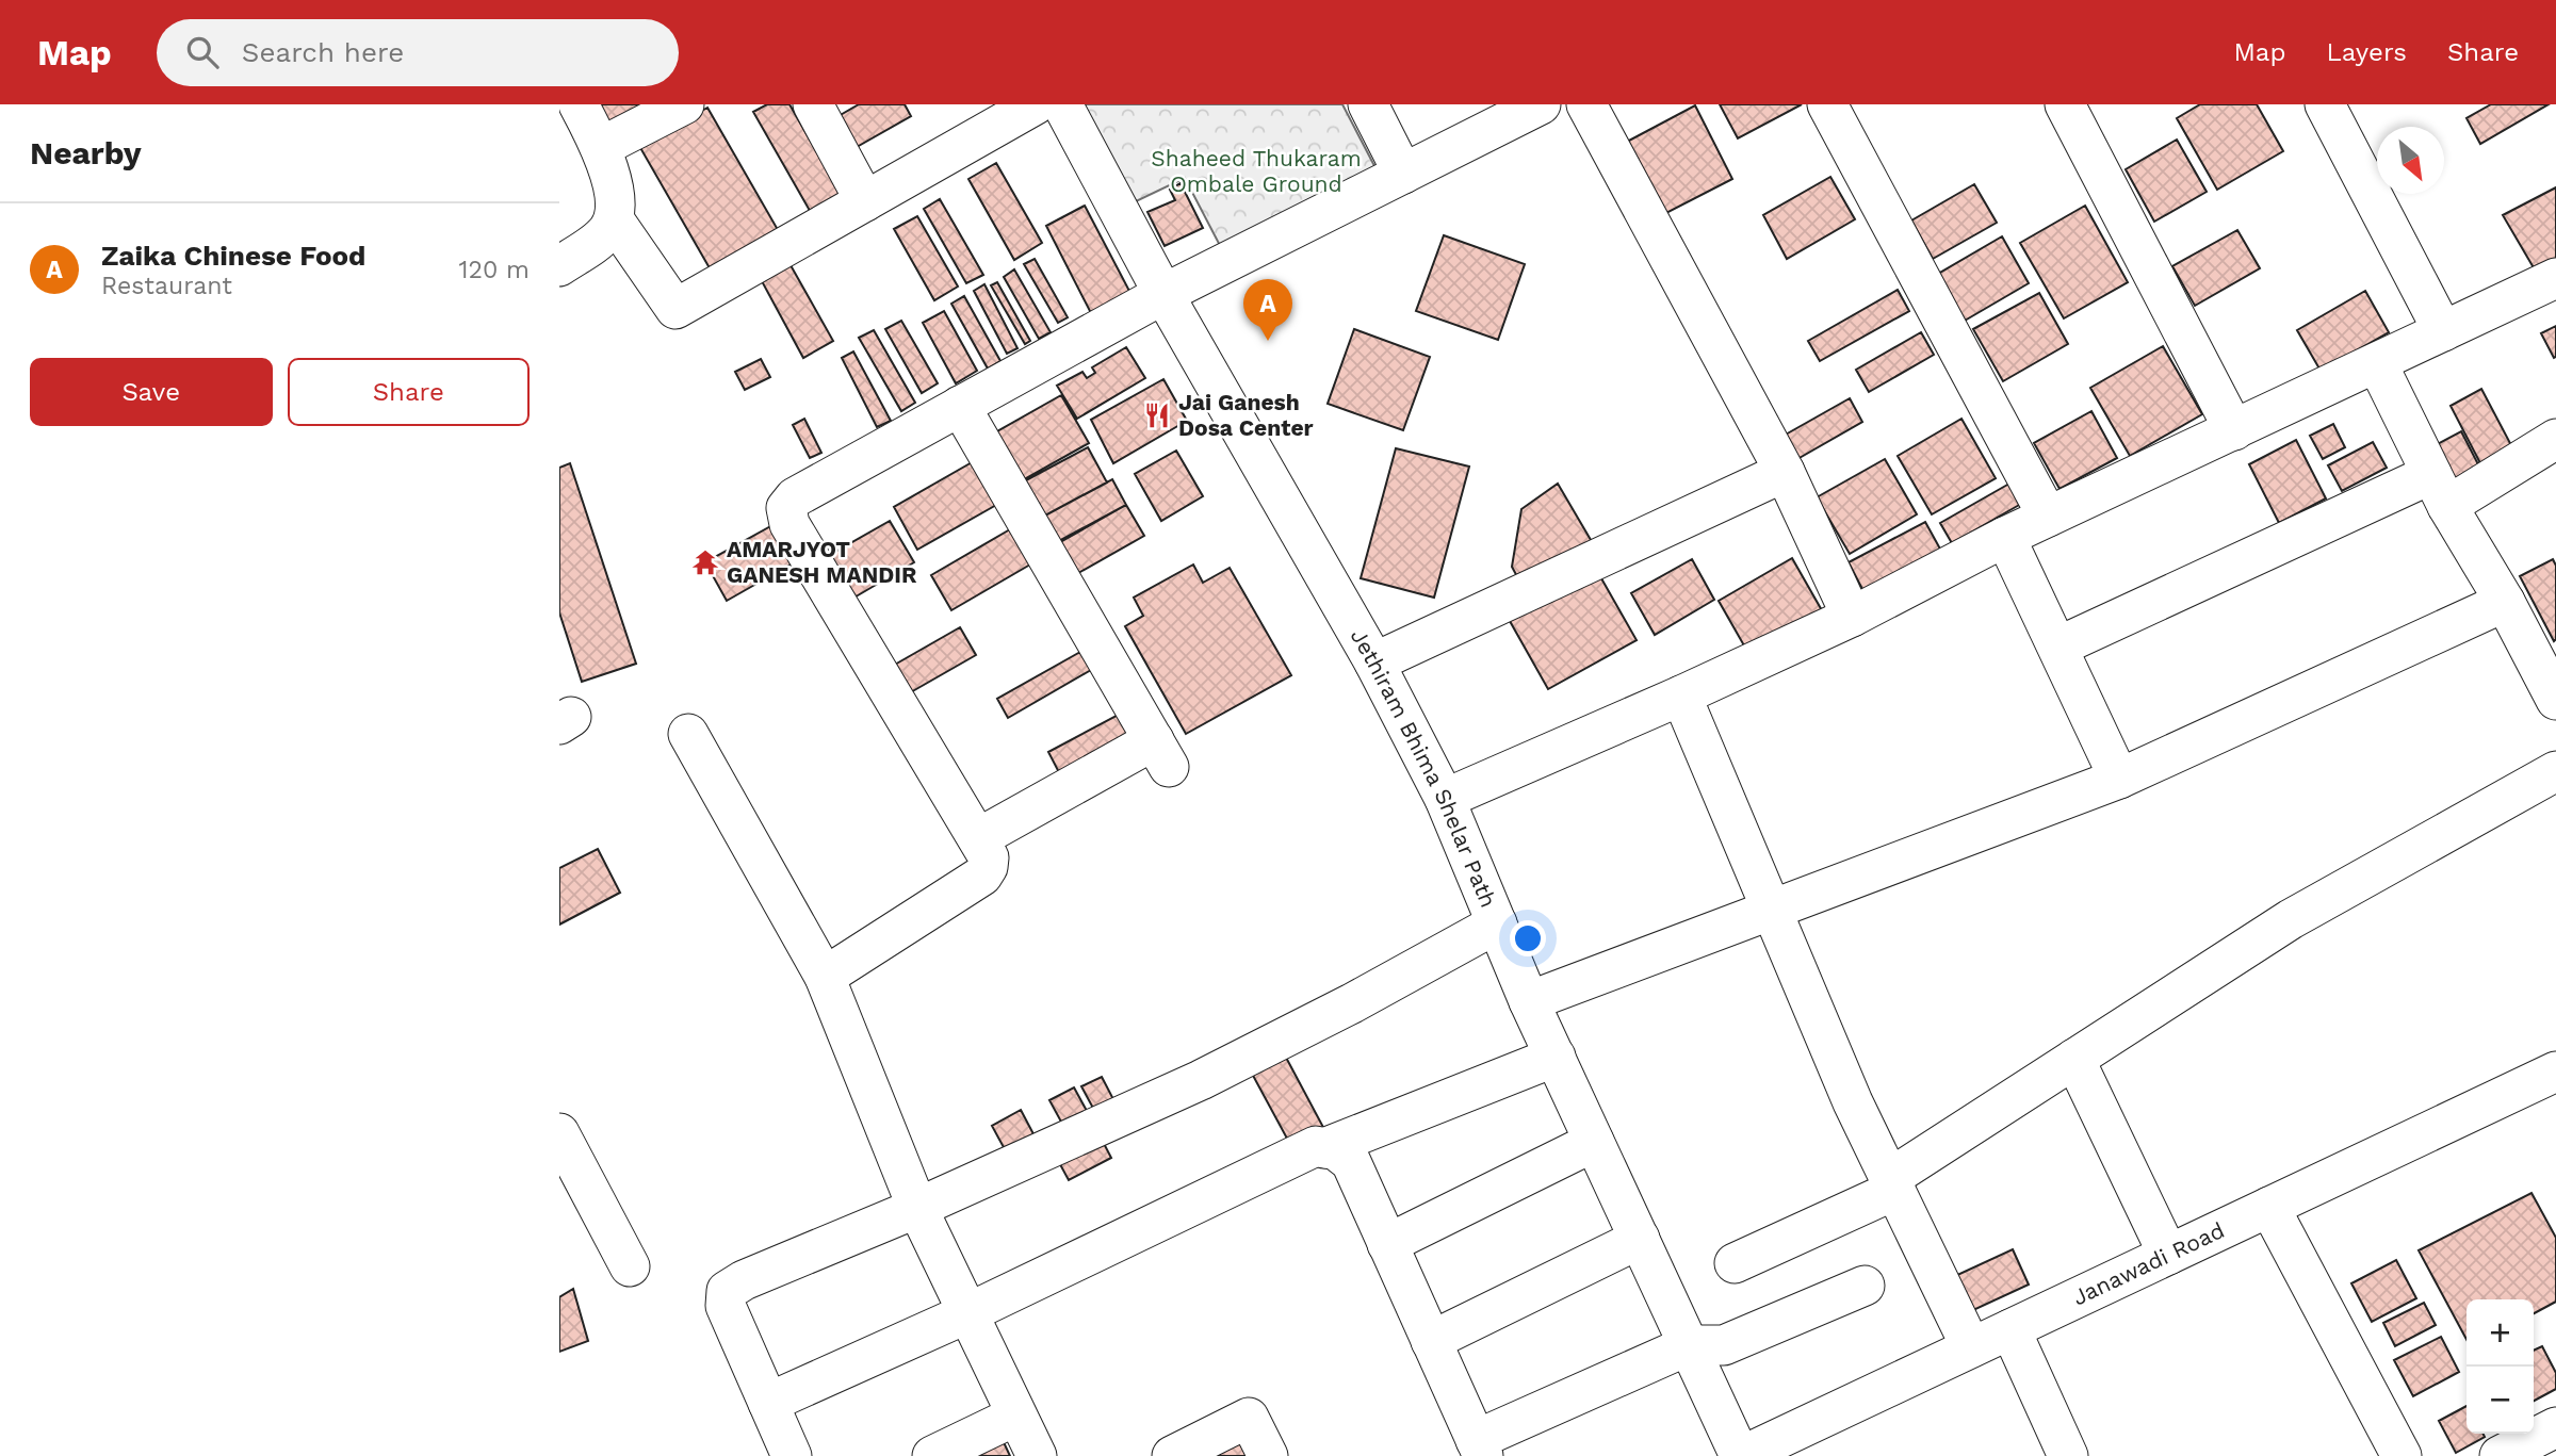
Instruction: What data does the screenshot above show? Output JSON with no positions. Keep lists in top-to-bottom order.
{
  "streets": {
    "street": ["Jethiram Bhima Shelar Path", "Janawadi Road"]
  },
  "crossings": [
    ["Jethiram Bhima Shelar Path", "Janawadi Road"]
  ],
  "parks": ["Shaheed Thukaram Ombale Ground"],
  "places": {
    "restaurant": ["Jai Ganesh Dosa Center"],
    "temple": ["AMARJYOT GANESH MANDIR"]
  },
  "north": "bottom right",
  "page": {
    "header": "Map",
    "search": "Search here",
    "nav": ["Map", "Layers", "Share"],
    "heading": "Nearby",
    "list": [
      {
        "mark": "A",
        "name": "Zaika Chinese Food",
        "note": "Restaurant",
        "value": "120 m"
      }
    ],
    "pins": "A",
    "buttons": ["Save", "Share"],
    "map_buttons": ["+", "−"]
  }
}
